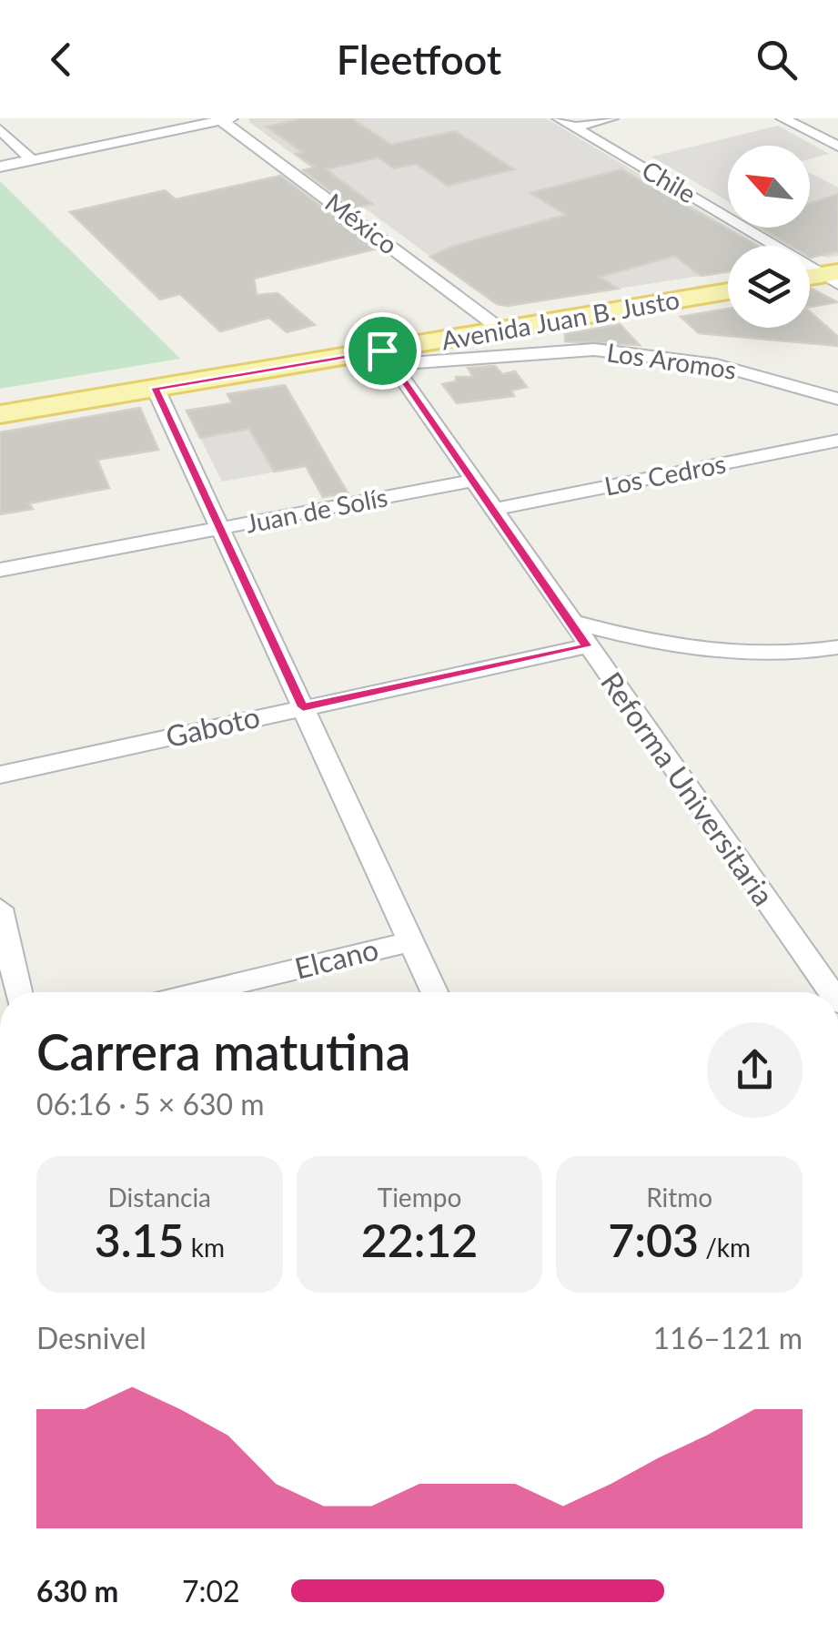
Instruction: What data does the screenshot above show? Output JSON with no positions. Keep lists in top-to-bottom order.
{
  "streets": {
    "main road": ["Avenida Juan B. Justo"],
    "street": [
      "Chile",
      "México",
      "Los Aromos",
      "Los Cedros",
      "Juan de Solís",
      "Gaboto",
      "Reforma Universitaria",
      "Elcano"
    ]
  },
  "crossings": [
    ["México", "Avenida Juan B. Justo"],
    ["Avenida Juan B. Justo", "Los Aromos"],
    ["Avenida Juan B. Justo", "Reforma Universitaria"],
    ["Los Aromos", "Reforma Universitaria"],
    ["Los Cedros", "Reforma Universitaria"],
    ["Juan de Solís", "Reforma Universitaria"],
    ["Gaboto", "Reforma Universitaria"]
  ],
  "north": "top left",
  "page": {
    "header": "Fleetfoot",
    "heading": ["Carrera matutina", "06:16 · 5 × 630 m"],
    "stats": [
      ["Distancia", "3.15 km"],
      ["Tiempo", "22:12"],
      ["Ritmo", "7:03 /km"]
    ],
    "chart": ["Desnivel", "116–121 m"],
    "list": [
      {
        "name": "630 m",
        "note": "7:02"
      }
    ]
  }
}
